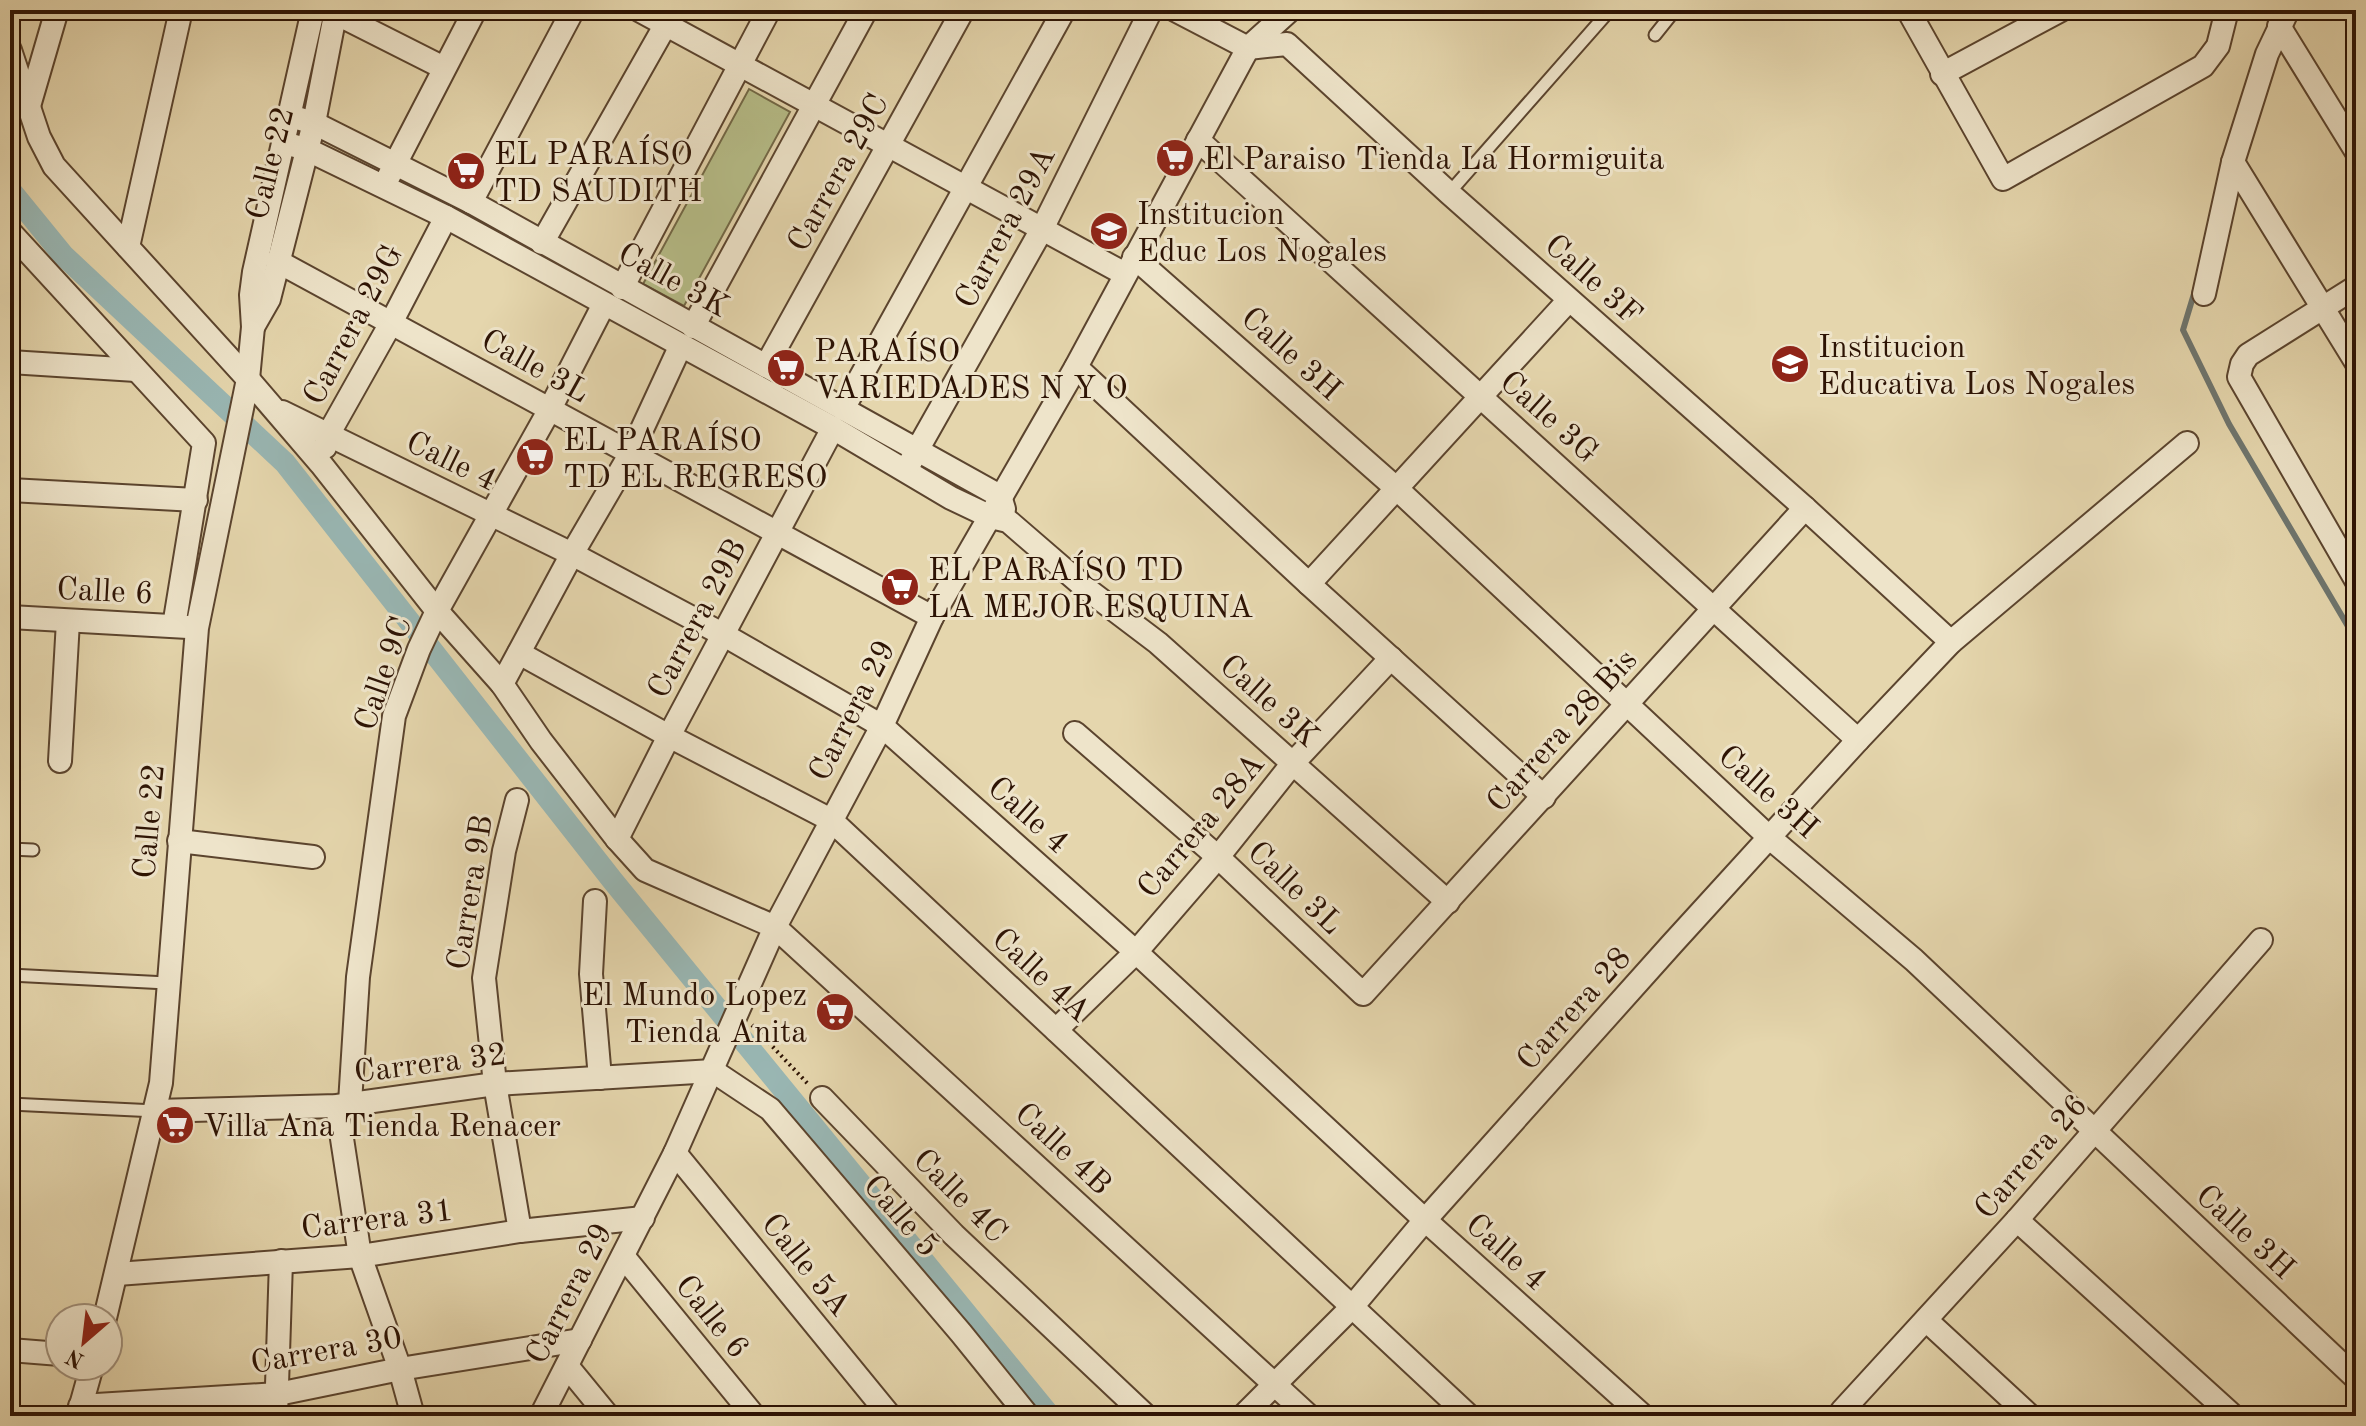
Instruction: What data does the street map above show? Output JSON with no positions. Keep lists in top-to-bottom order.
{
  "streets": {
    "street": [
      "Calle 22",
      "Carrera 29C",
      "Carrera 29A",
      "Calle 3K",
      "Calle 3F",
      "Carrera 29G",
      "Calle 3H",
      "Calle 3L",
      "Calle 3G",
      "Calle 4",
      "Calle 6",
      "Carrera 29B",
      "Calle 9C",
      "Carrera 29",
      "Carrera 28 Bis",
      "Carrera 28A",
      "Carrera 9B",
      "Calle 4A",
      "Carrera 28",
      "Carrera 32",
      "Calle 4B",
      "Carrera 26",
      "Calle 4C",
      "Calle 5",
      "Carrera 31",
      "Calle 5A",
      "Carrera 30"
    ]
  },
  "crossings": [
    ["Calle 22", "Calle 3K"],
    ["Calle 22", "Calle 3L"],
    ["Calle 22", "Calle 4"],
    ["Calle 22", "Calle 6"],
    ["Calle 22", "Carrera 32"],
    ["Calle 22", "Carrera 31"],
    ["Carrera 29C", "Calle 3K"],
    ["Carrera 29C", "Calle 3H"],
    ["Carrera 29A", "Calle 3K"],
    ["Carrera 29A", "Calle 3H"],
    ["Calle 3K", "Carrera 29G"],
    ["Calle 3K", "Carrera 29B"],
    ["Calle 3K", "Calle 9C"],
    ["Calle 3K", "Carrera 29"],
    ["Calle 3K", "Carrera 28 Bis"],
    ["Calle 3K", "Carrera 28A"],
    ["Calle 3F", "Carrera 29"],
    ["Calle 3F", "Carrera 28 Bis"],
    ["Calle 3F", "Carrera 28"],
    ["Carrera 29G", "Calle 3L"],
    ["Carrera 29G", "Calle 4"],
    ["Calle 3H", "Carrera 29B"],
    ["Calle 3H", "Carrera 29"],
    ["Calle 3H", "Carrera 28 Bis"],
    ["Calle 3H", "Carrera 28"],
    ["Calle 3H", "Carrera 26"],
    ["Calle 3L", "Carrera 29B"],
    ["Calle 3L", "Calle 9C"],
    ["Calle 3L", "Carrera 29"],
    ["Calle 3L", "Carrera 28 Bis"],
    ["Calle 3L", "Carrera 28A"],
    ["Calle 3G", "Carrera 29"],
    ["Calle 3G", "Carrera 28 Bis"],
    ["Calle 3G", "Carrera 28"],
    ["Calle 4", "Carrera 29B"],
    ["Calle 4", "Calle 9C"],
    ["Calle 4", "Carrera 29"],
    ["Calle 4", "Carrera 28A"],
    ["Calle 4", "Carrera 28"],
    ["Calle 4", "Calle 4B"],
    ["Calle 6", "Carrera 29"],
    ["Carrera 29B", "Calle 4A"],
    ["Calle 9C", "Carrera 32"],
    ["Calle 9C", "Carrera 31"],
    ["Calle 9C", "Carrera 30"],
    ["Carrera 29", "Calle 4A"],
    ["Carrera 29", "Carrera 32"],
    ["Carrera 29", "Calle 4B"],
    ["Carrera 29", "Calle 5"],
    ["Carrera 29", "Carrera 31"],
    ["Carrera 29", "Calle 5A"],
    ["Carrera 29", "Carrera 30"],
    ["Carrera 28A", "Calle 4A"],
    ["Carrera 9B", "Carrera 32"],
    ["Carrera 9B", "Carrera 31"],
    ["Calle 4A", "Carrera 28"],
    ["Carrera 28", "Calle 4B"],
    ["Carrera 32", "Calle 5"]
  ],
  "places": {
    "supermarket": [
      "El Paraiso Tienda La Hormiguita",
      "EL PARAÍSO TD SAUDITH",
      "PARAÍSO VARIEDADES N Y O",
      "EL PARAÍSO TD EL REGRESO",
      "EL PARAÍSO TD LA MEJOR ESQUINA",
      "El Mundo Lopez Tienda Anita",
      "Villa Ana Tienda Renacer"
    ],
    "school or university": ["Institucion Educ Los Nogales", "Institucion Educativa Los Nogales"]
  },
  "north": "bottom left"
}
